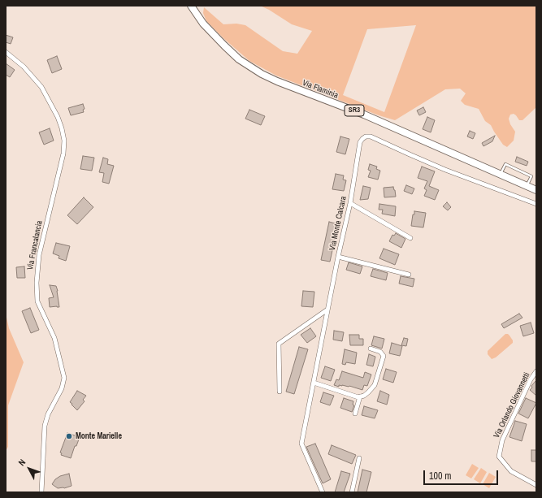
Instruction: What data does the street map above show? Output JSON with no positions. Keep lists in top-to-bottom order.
{
  "streets": {
    "main road": ["Via Flaminia", "SR3"],
    "street": ["Via Monte Calcara", "Via Francalancia", "Via Orlando Giovannetti"]
  },
  "places": ["Monte Marielle"],
  "scale_bar": "100 m",
  "north": "top left"
}
